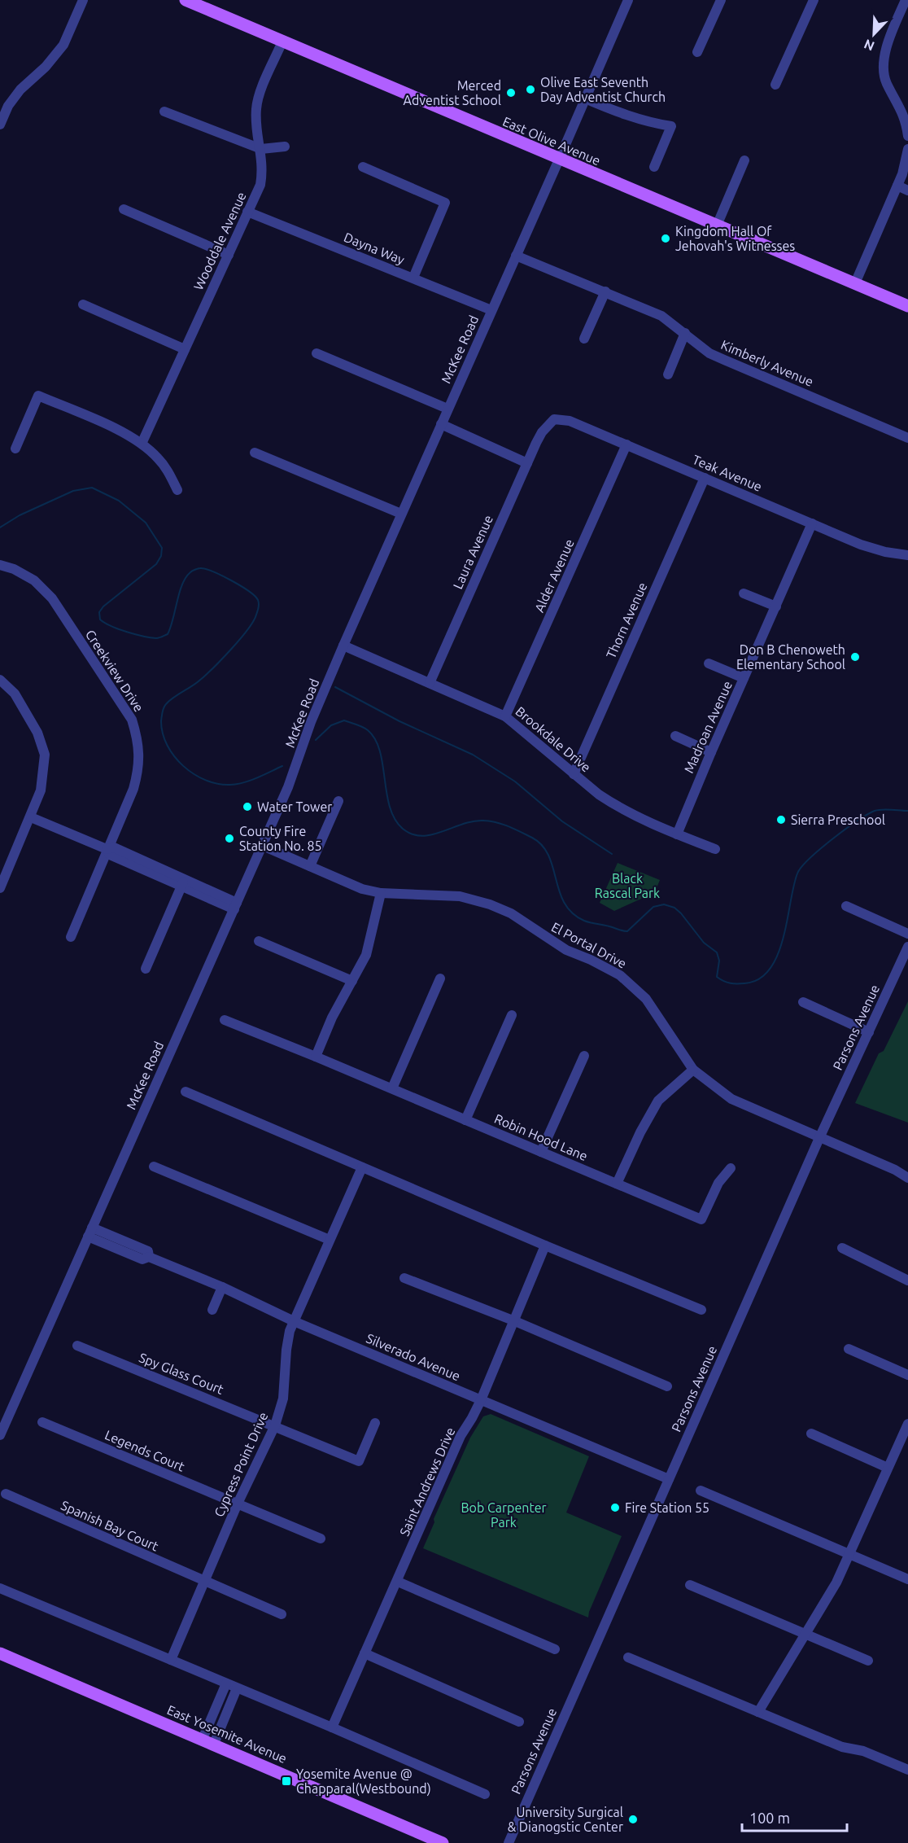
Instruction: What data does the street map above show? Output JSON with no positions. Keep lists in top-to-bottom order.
{
  "streets": {
    "main road": ["East Olive Avenue", "East Yosemite Avenue"],
    "street": [
      "Wooddale Avenue",
      "Dayna Way",
      "McKee Road",
      "Kimberly Avenue",
      "Teak Avenue",
      "Laura Avenue",
      "Alder Avenue",
      "Thorn Avenue",
      "Creekview Drive",
      "Madroan Avenue",
      "Brookdale Drive",
      "El Portal Drive",
      "Parsons Avenue",
      "Robin Hood Lane",
      "Silverado Avenue",
      "Spy Glass Court",
      "Legends Court",
      "Cypress Point Drive",
      "Saint Andrews Drive",
      "Spanish Bay Court"
    ]
  },
  "crossings": [
    ["East Olive Avenue", "Wooddale Avenue"],
    ["East Olive Avenue", "McKee Road"],
    ["Wooddale Avenue", "Dayna Way"],
    ["Dayna Way", "McKee Road"],
    ["McKee Road", "Kimberly Avenue"],
    ["McKee Road", "Brookdale Drive"],
    ["McKee Road", "El Portal Drive"],
    ["McKee Road", "Silverado Avenue"],
    ["Teak Avenue", "Laura Avenue"],
    ["Teak Avenue", "Alder Avenue"],
    ["Teak Avenue", "Thorn Avenue"],
    ["Teak Avenue", "Madroan Avenue"],
    ["Laura Avenue", "Brookdale Drive"],
    ["Alder Avenue", "Brookdale Drive"],
    ["Thorn Avenue", "Brookdale Drive"],
    ["Madroan Avenue", "Brookdale Drive"],
    ["El Portal Drive", "Parsons Avenue"],
    ["Parsons Avenue", "Silverado Avenue"],
    ["Silverado Avenue", "Cypress Point Drive"],
    ["Silverado Avenue", "Saint Andrews Drive"],
    ["Spy Glass Court", "Cypress Point Drive"],
    ["Legends Court", "Cypress Point Drive"],
    ["Cypress Point Drive", "Spanish Bay Court"]
  ],
  "parks": ["Black Rascal Park", "Bob Carpenter Park"],
  "places": {
    "other": [
      "Olive East Seventh Day Adventist Church",
      "Merced Adventist School",
      "Kingdom Hall Of Jehovah's Witnesses",
      "Don B Chenoweth Elementary School",
      "Water Tower",
      "Sierra Preschool",
      "County Fire Station No. 85",
      "Fire Station 55",
      "University Surgical & Dianogstic Center"
    ],
    "transit": ["Yosemite Avenue @ Chapparal(Westbound)"]
  },
  "scale_bar": "100 m",
  "north": "bottom left"
}
